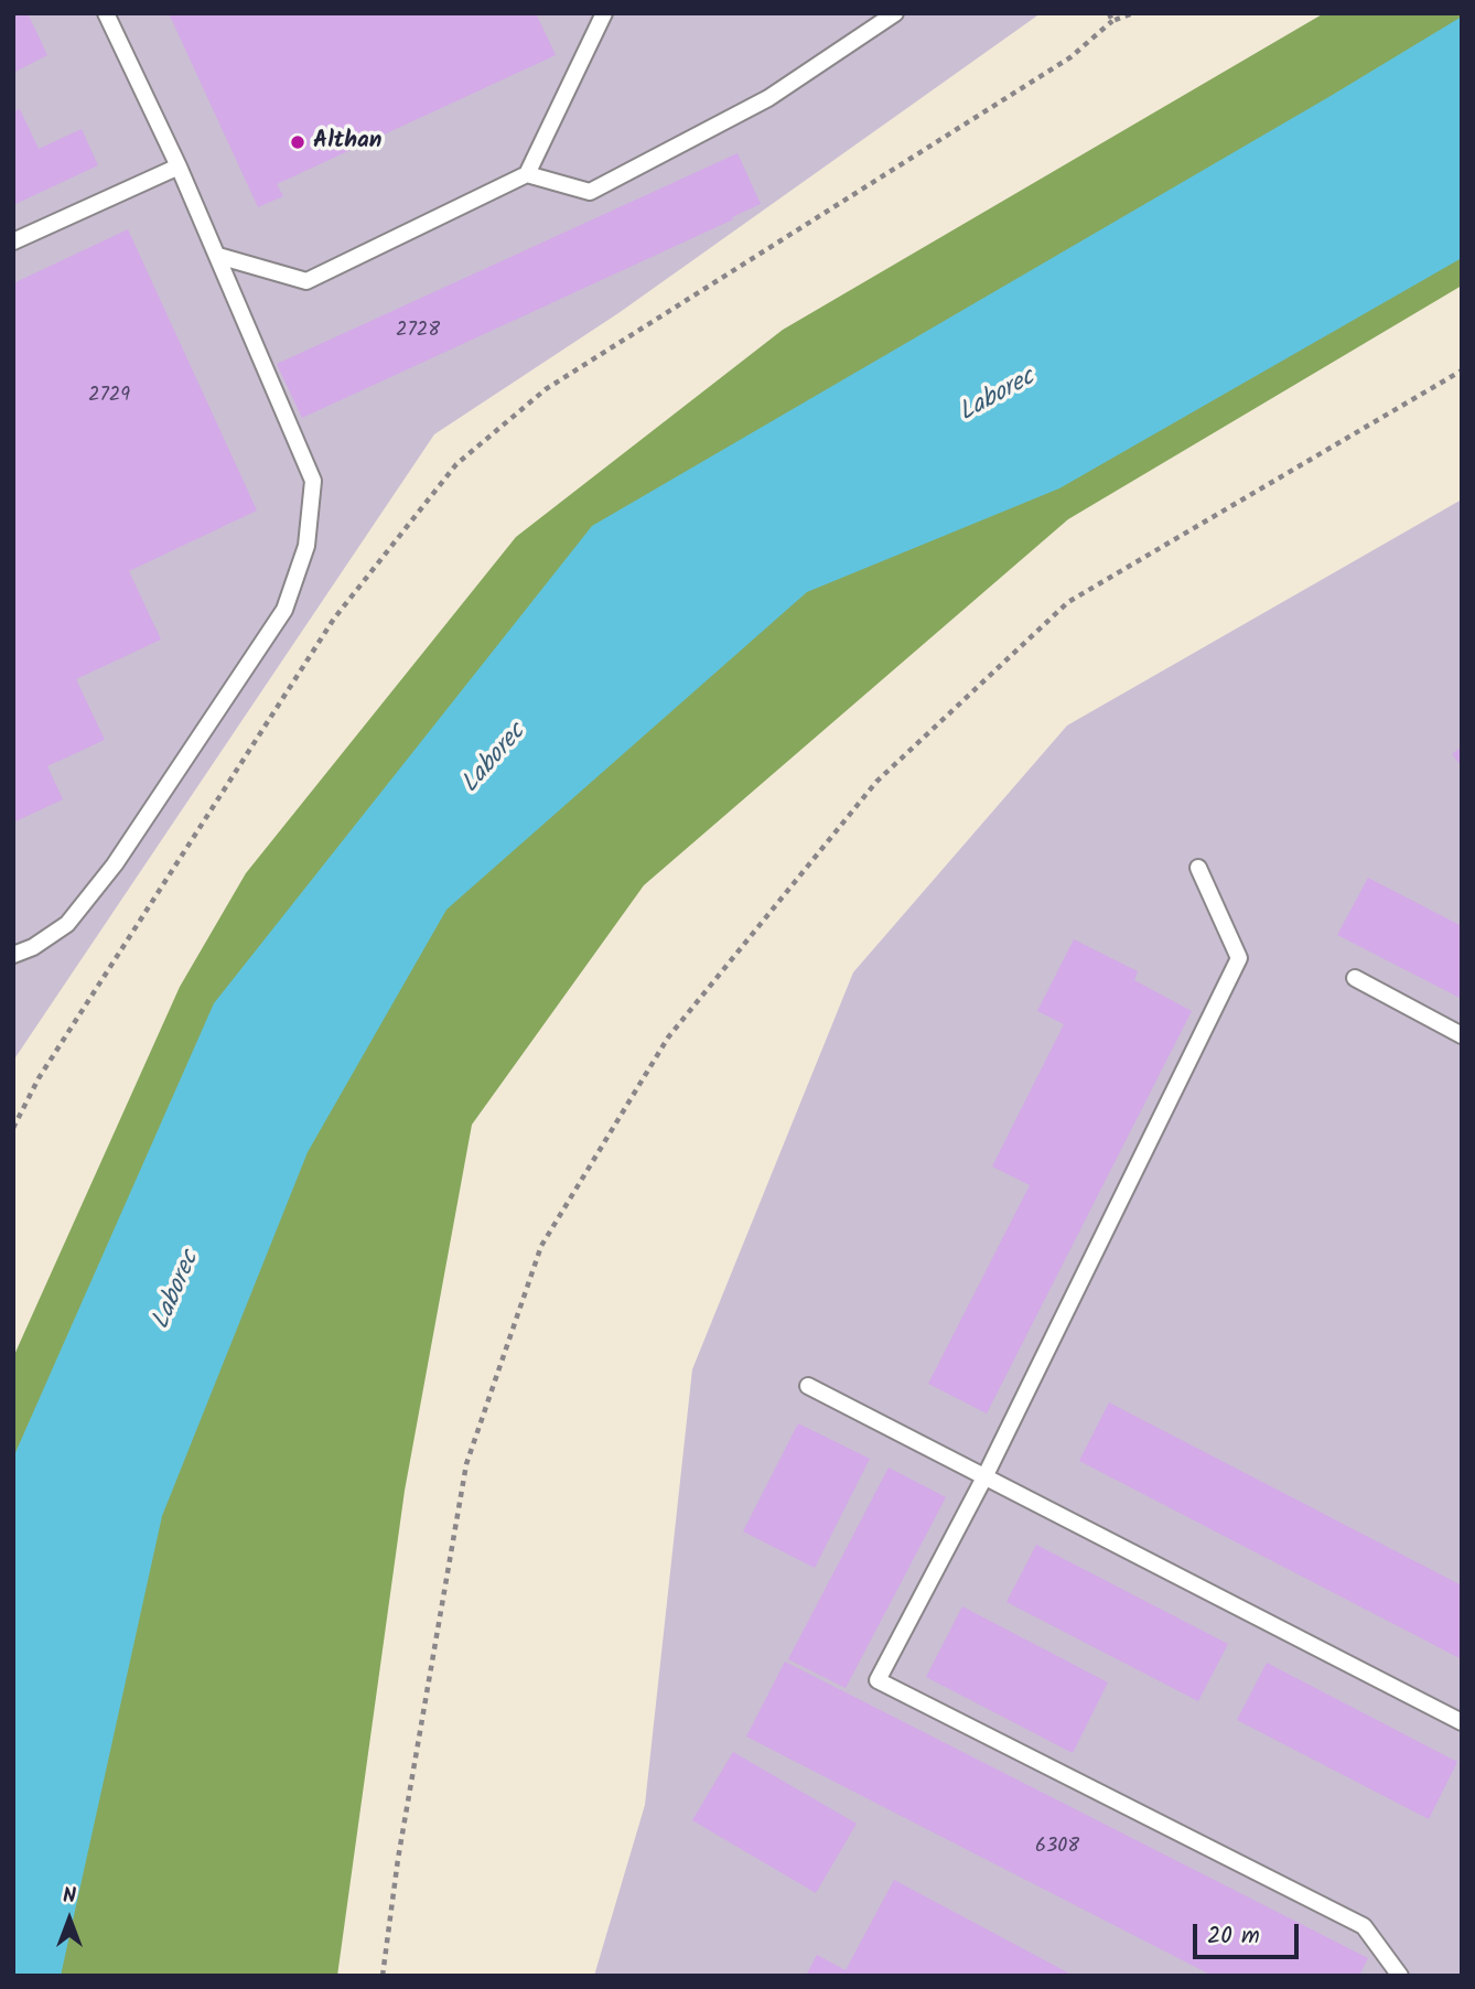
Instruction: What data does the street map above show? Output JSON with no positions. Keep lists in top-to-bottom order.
{
  "water": ["Laborec"],
  "places": ["Althan"],
  "house_numbers": ["2728", "2729", "6308"],
  "scale_bar": "20 m",
  "north": "top"
}
